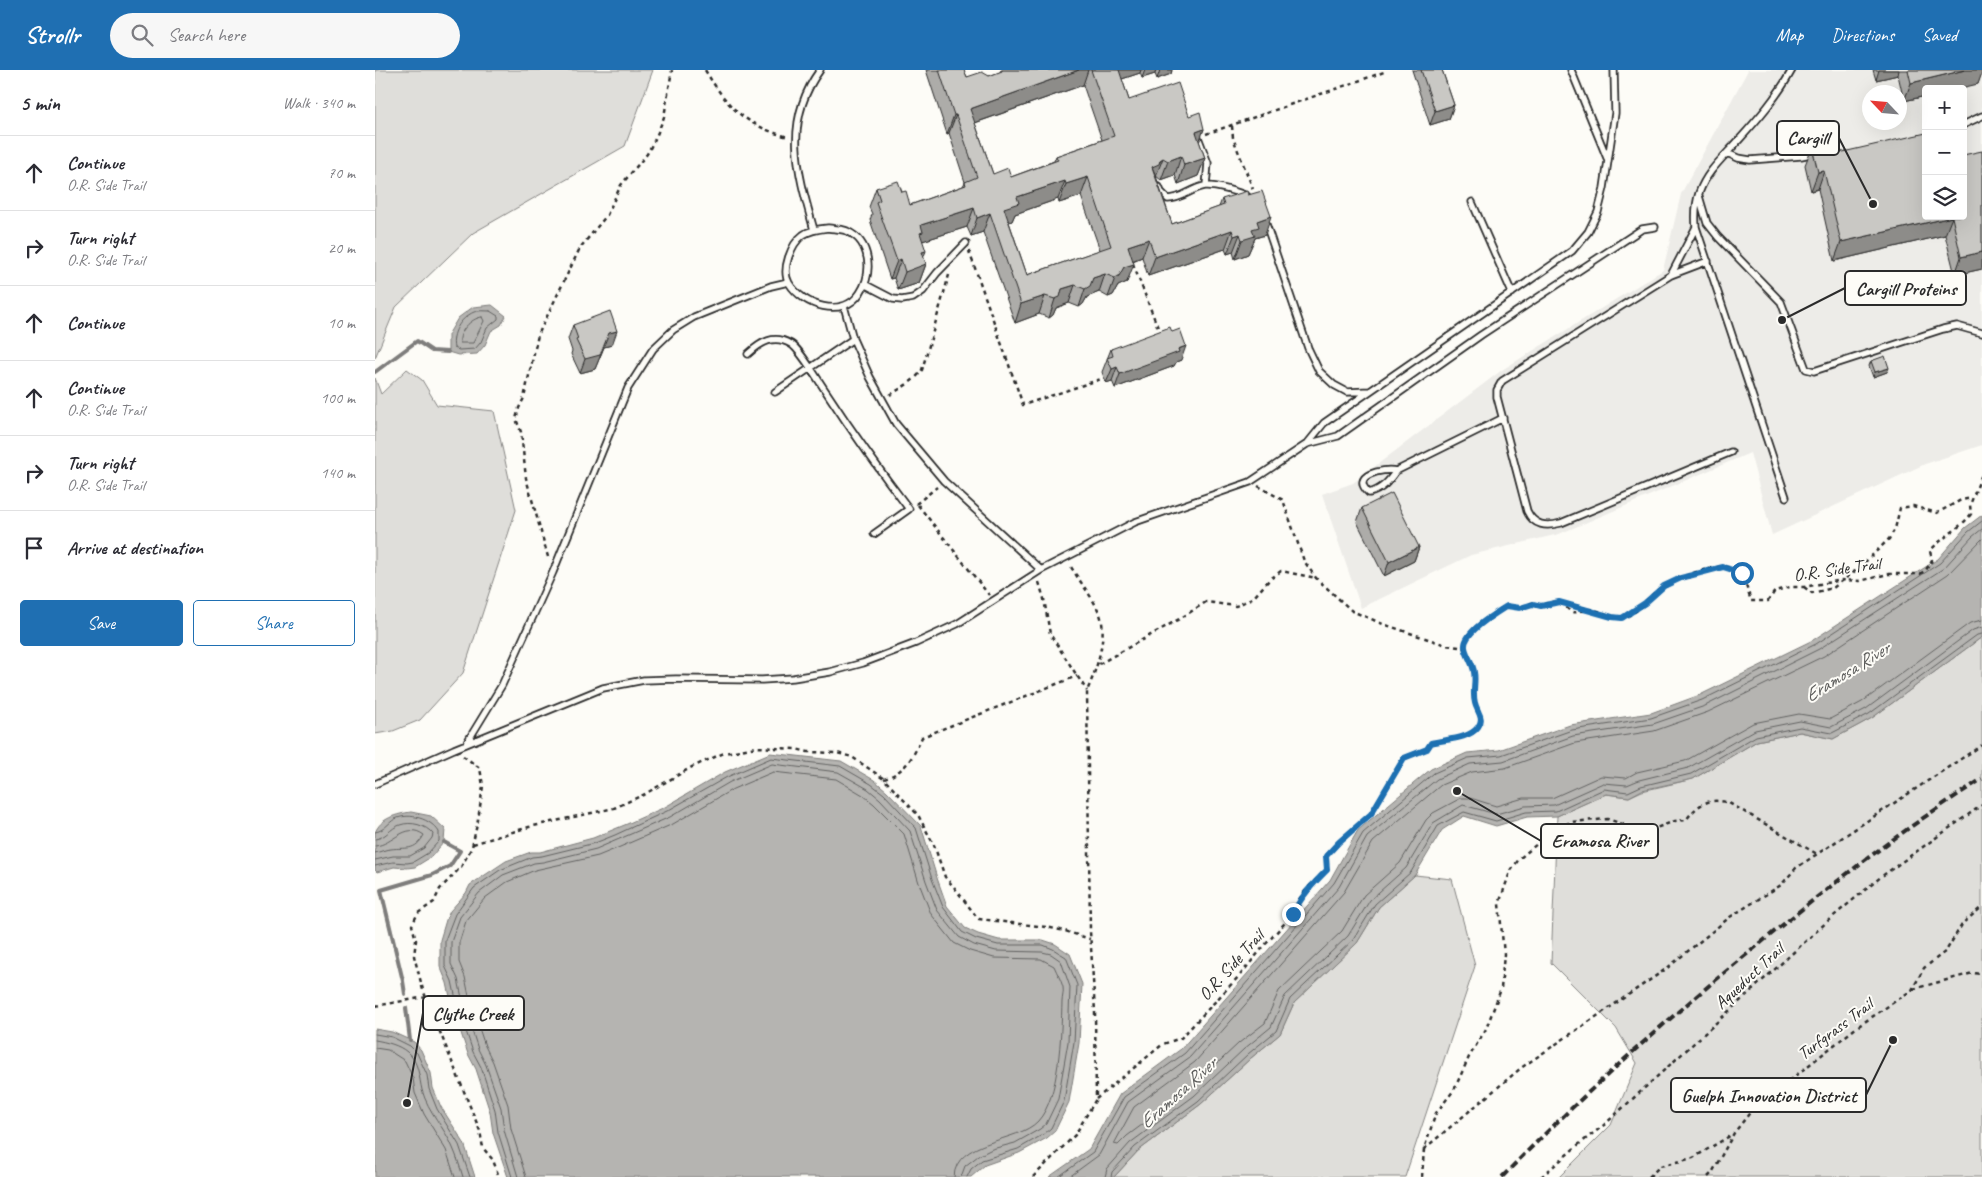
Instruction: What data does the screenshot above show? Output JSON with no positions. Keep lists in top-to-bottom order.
{
  "streets": {
    "path": ["O.R. Side Trail", "Aqueduct Trail", "Turfgrass Trail"]
  },
  "water": ["Eramosa River"],
  "places": [
    "Cargill",
    "Cargill Proteins",
    "Eramosa River",
    "Guelph Innovation District",
    "Clythe Creek"
  ],
  "north": "top left",
  "page": {
    "header": "Strollr",
    "search": "Search here",
    "nav": ["Map", "Directions", "Saved"],
    "heading": ["5 min", "Walk · 340 m"],
    "map_buttons": ["+", "−"],
    "list": [
      ["Continue", "O.R. Side Trail", "70 m"],
      ["Turn right", "O.R. Side Trail", "20 m"],
      ["Continue", "10 m"],
      ["Continue", "O.R. Side Trail", "100 m"],
      ["Turn right", "O.R. Side Trail", "140 m"],
      "Arrive at destination"
    ],
    "buttons": ["Save", "Share"]
  }
}
